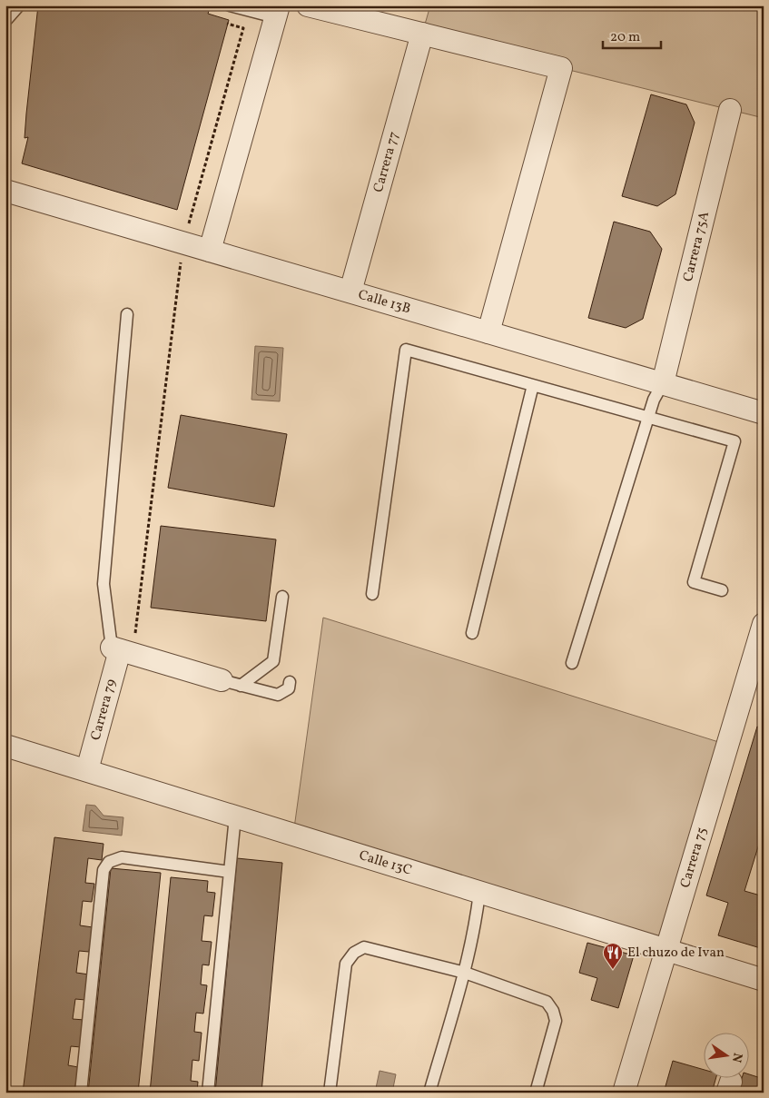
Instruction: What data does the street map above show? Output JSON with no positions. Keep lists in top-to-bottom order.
{
  "streets": {
    "street": [
      "Carrera 77",
      "Carrera 75A",
      "Calle 13B",
      "Carrera 79",
      "Carrera 75",
      "Calle 13C"
    ]
  },
  "crossings": [
    ["Carrera 77", "Calle 13B"],
    ["Carrera 75A", "Calle 13B"],
    ["Carrera 79", "Calle 13C"],
    ["Carrera 75", "Calle 13C"]
  ],
  "places": {
    "restaurant": ["El chuzo de Ivan"]
  },
  "scale_bar": "20 m",
  "north": "right"
}
